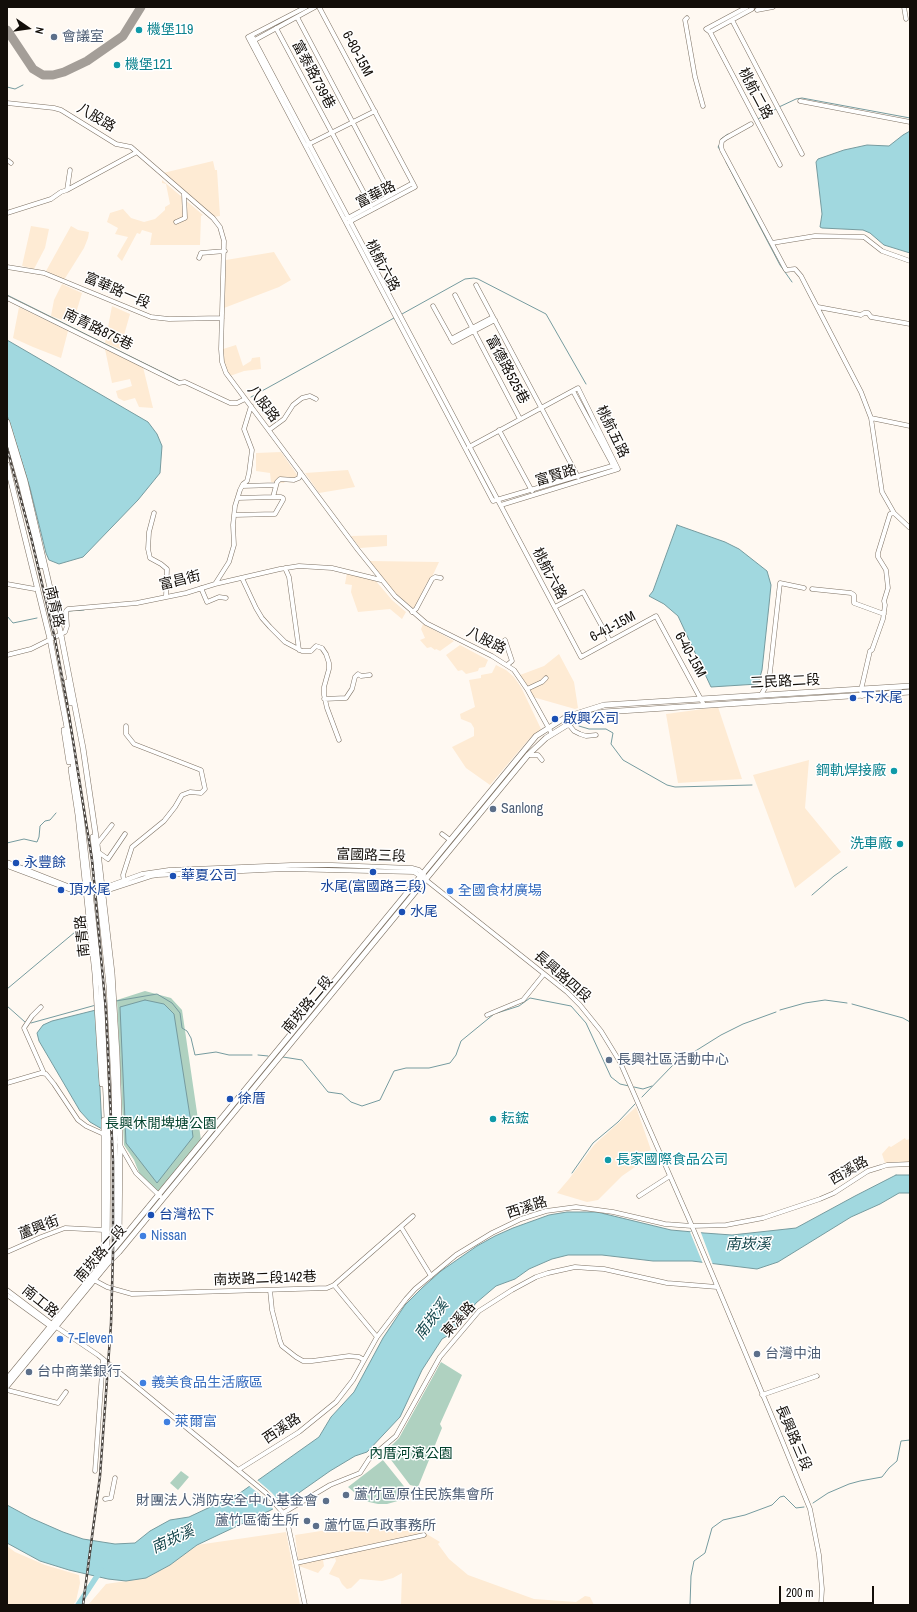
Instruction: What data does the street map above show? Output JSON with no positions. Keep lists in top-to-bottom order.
{
  "streets": {
    "main road": ["南青路", "三民路二段", "南崁路二段"],
    "street": [
      "6-80-15M",
      "富泰路739巷",
      "桃航二路",
      "八股路",
      "富華路",
      "桃航六路",
      "富華路一段",
      "南青路875巷",
      "富德路525巷",
      "桃航五路",
      "富賢路",
      "富昌街",
      "6-41-15M",
      "6-40-15M",
      "富國路三段",
      "長興路四段",
      "西溪路",
      "蘆興街",
      "南崁路二段142巷",
      "南工路",
      "東溪路",
      "長興路三段"
    ]
  },
  "crossings": [
    ["6-80-15M", "富華路"],
    ["富泰路739巷", "富華路"],
    ["八股路", "富華路一段"],
    ["八股路", "南青路875巷"],
    ["八股路", "富昌街"],
    ["八股路", "南崁路二段"],
    ["富華路", "桃航六路"],
    ["桃航六路", "富賢路"],
    ["桃航六路", "6-41-15M"],
    ["桃航五路", "富賢路"],
    ["富昌街", "南青路"],
    ["南青路", "富國路三段"],
    ["南青路", "南崁路二段"],
    ["6-41-15M", "6-40-15M"],
    ["6-40-15M", "三民路二段"],
    ["三民路二段", "南崁路二段"],
    ["富國路三段", "長興路四段"],
    ["富國路三段", "南崁路二段"],
    ["長興路四段", "南崁路二段"],
    ["長興路四段", "西溪路"],
    ["長興路四段", "長興路三段"],
    ["南崁路二段", "南崁路二段142巷"],
    ["南崁路二段", "南工路"],
    ["西溪路", "長興路三段"],
    ["東溪路", "長興路三段"]
  ],
  "water": ["南崁溪"],
  "parks": ["長興休閒埤塘公園", "內厝河濱公園"],
  "places": [
    "機堡119",
    "會議室",
    "機堡121",
    "下水尾",
    "啟興公司",
    "鋼軌焊接廠",
    "Sanlong",
    "洗車廠",
    "永豐餘",
    "水尾(富國路三段)",
    "華夏公司",
    "頂水尾",
    "全國食材廣場",
    "水尾",
    "長興社區活動中心",
    "徐厝",
    "耘鋐",
    "長家國際食品公司",
    "台灣松下",
    "Nissan",
    "7-Eleven",
    "台灣中油",
    "台中商業銀行",
    "義美食品生活廠區",
    "萊爾富",
    "蘆竹區原住民族集會所",
    "財團法人消防安全中心基金會",
    "蘆竹區衛生所",
    "蘆竹區戶政事務所"
  ],
  "scale_bar": "200 m",
  "north": "right"
}
